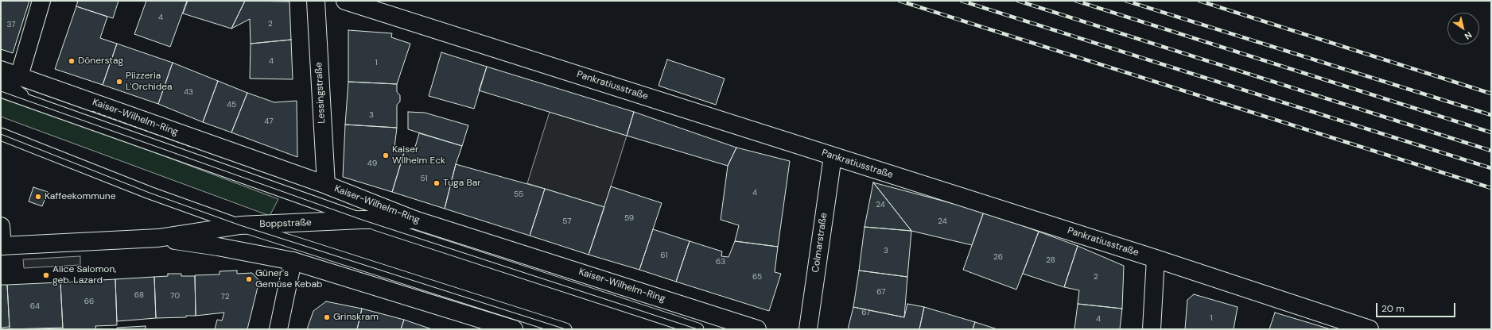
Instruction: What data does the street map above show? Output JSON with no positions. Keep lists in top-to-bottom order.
{
  "streets": {
    "street": [
      "Pankratiusstraße",
      "Lessingstraße",
      "Kaiser-Wilhelm-Ring",
      "Boppstraße",
      "Colmarstraße"
    ]
  },
  "crossings": [
    ["Pankratiusstraße", "Colmarstraße"],
    ["Lessingstraße", "Kaiser-Wilhelm-Ring"],
    ["Kaiser-Wilhelm-Ring", "Boppstraße"]
  ],
  "places": [
    "Dönerstag",
    "Piizzeria L'Orchidea",
    "Kaiser Wilhelm Eck",
    "Tuga Bar",
    "Kaffeekommune",
    "Alice Salomon, geb. Lazard",
    "Güner's Gemüse Kebab",
    "Grinskram"
  ],
  "house_numbers": [
    "4",
    "2",
    "37",
    "4",
    "1",
    "43",
    "45",
    "3",
    "47",
    "49",
    "51",
    "4",
    "55",
    "24",
    "59",
    "57",
    "24",
    "3",
    "61",
    "26",
    "28",
    "63",
    "65",
    "2",
    "67",
    "68",
    "70",
    "72",
    "66",
    "64",
    "67",
    "1",
    "4"
  ],
  "scale_bar": "20 m",
  "north": "bottom right"
}
